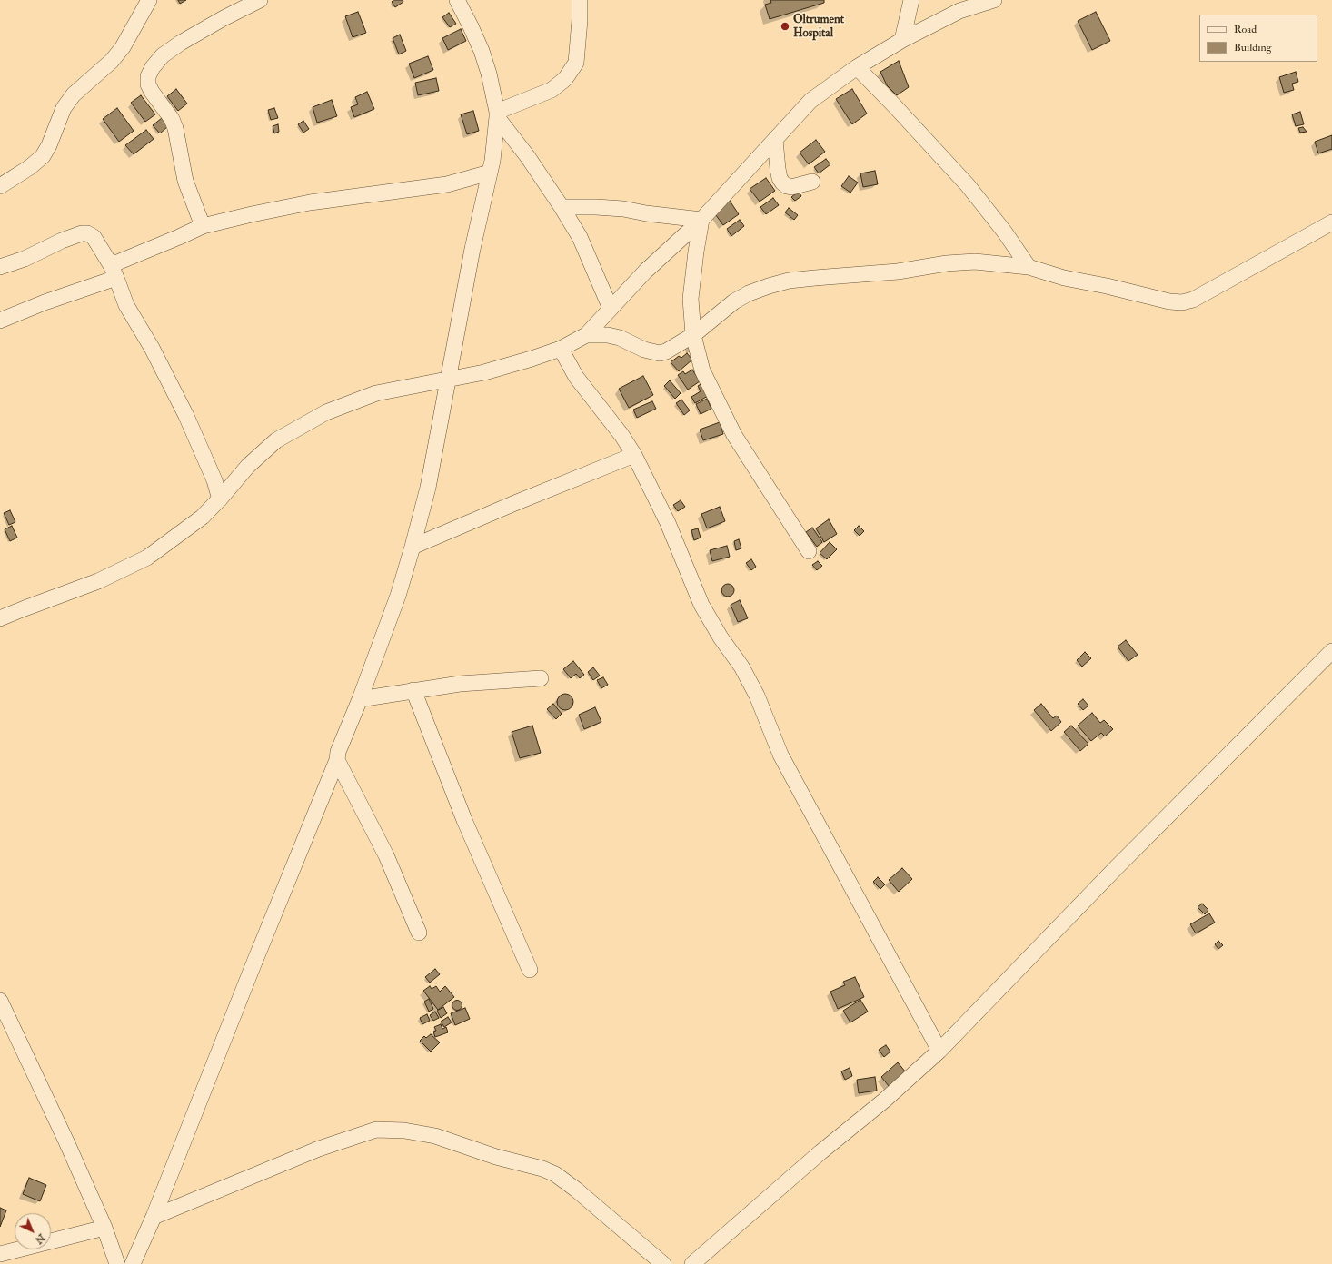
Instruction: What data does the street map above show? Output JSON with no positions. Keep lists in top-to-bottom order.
{
  "places": ["Oltrument Hospital"],
  "legend": ["Road", "Building"],
  "north": "bottom right"
}
